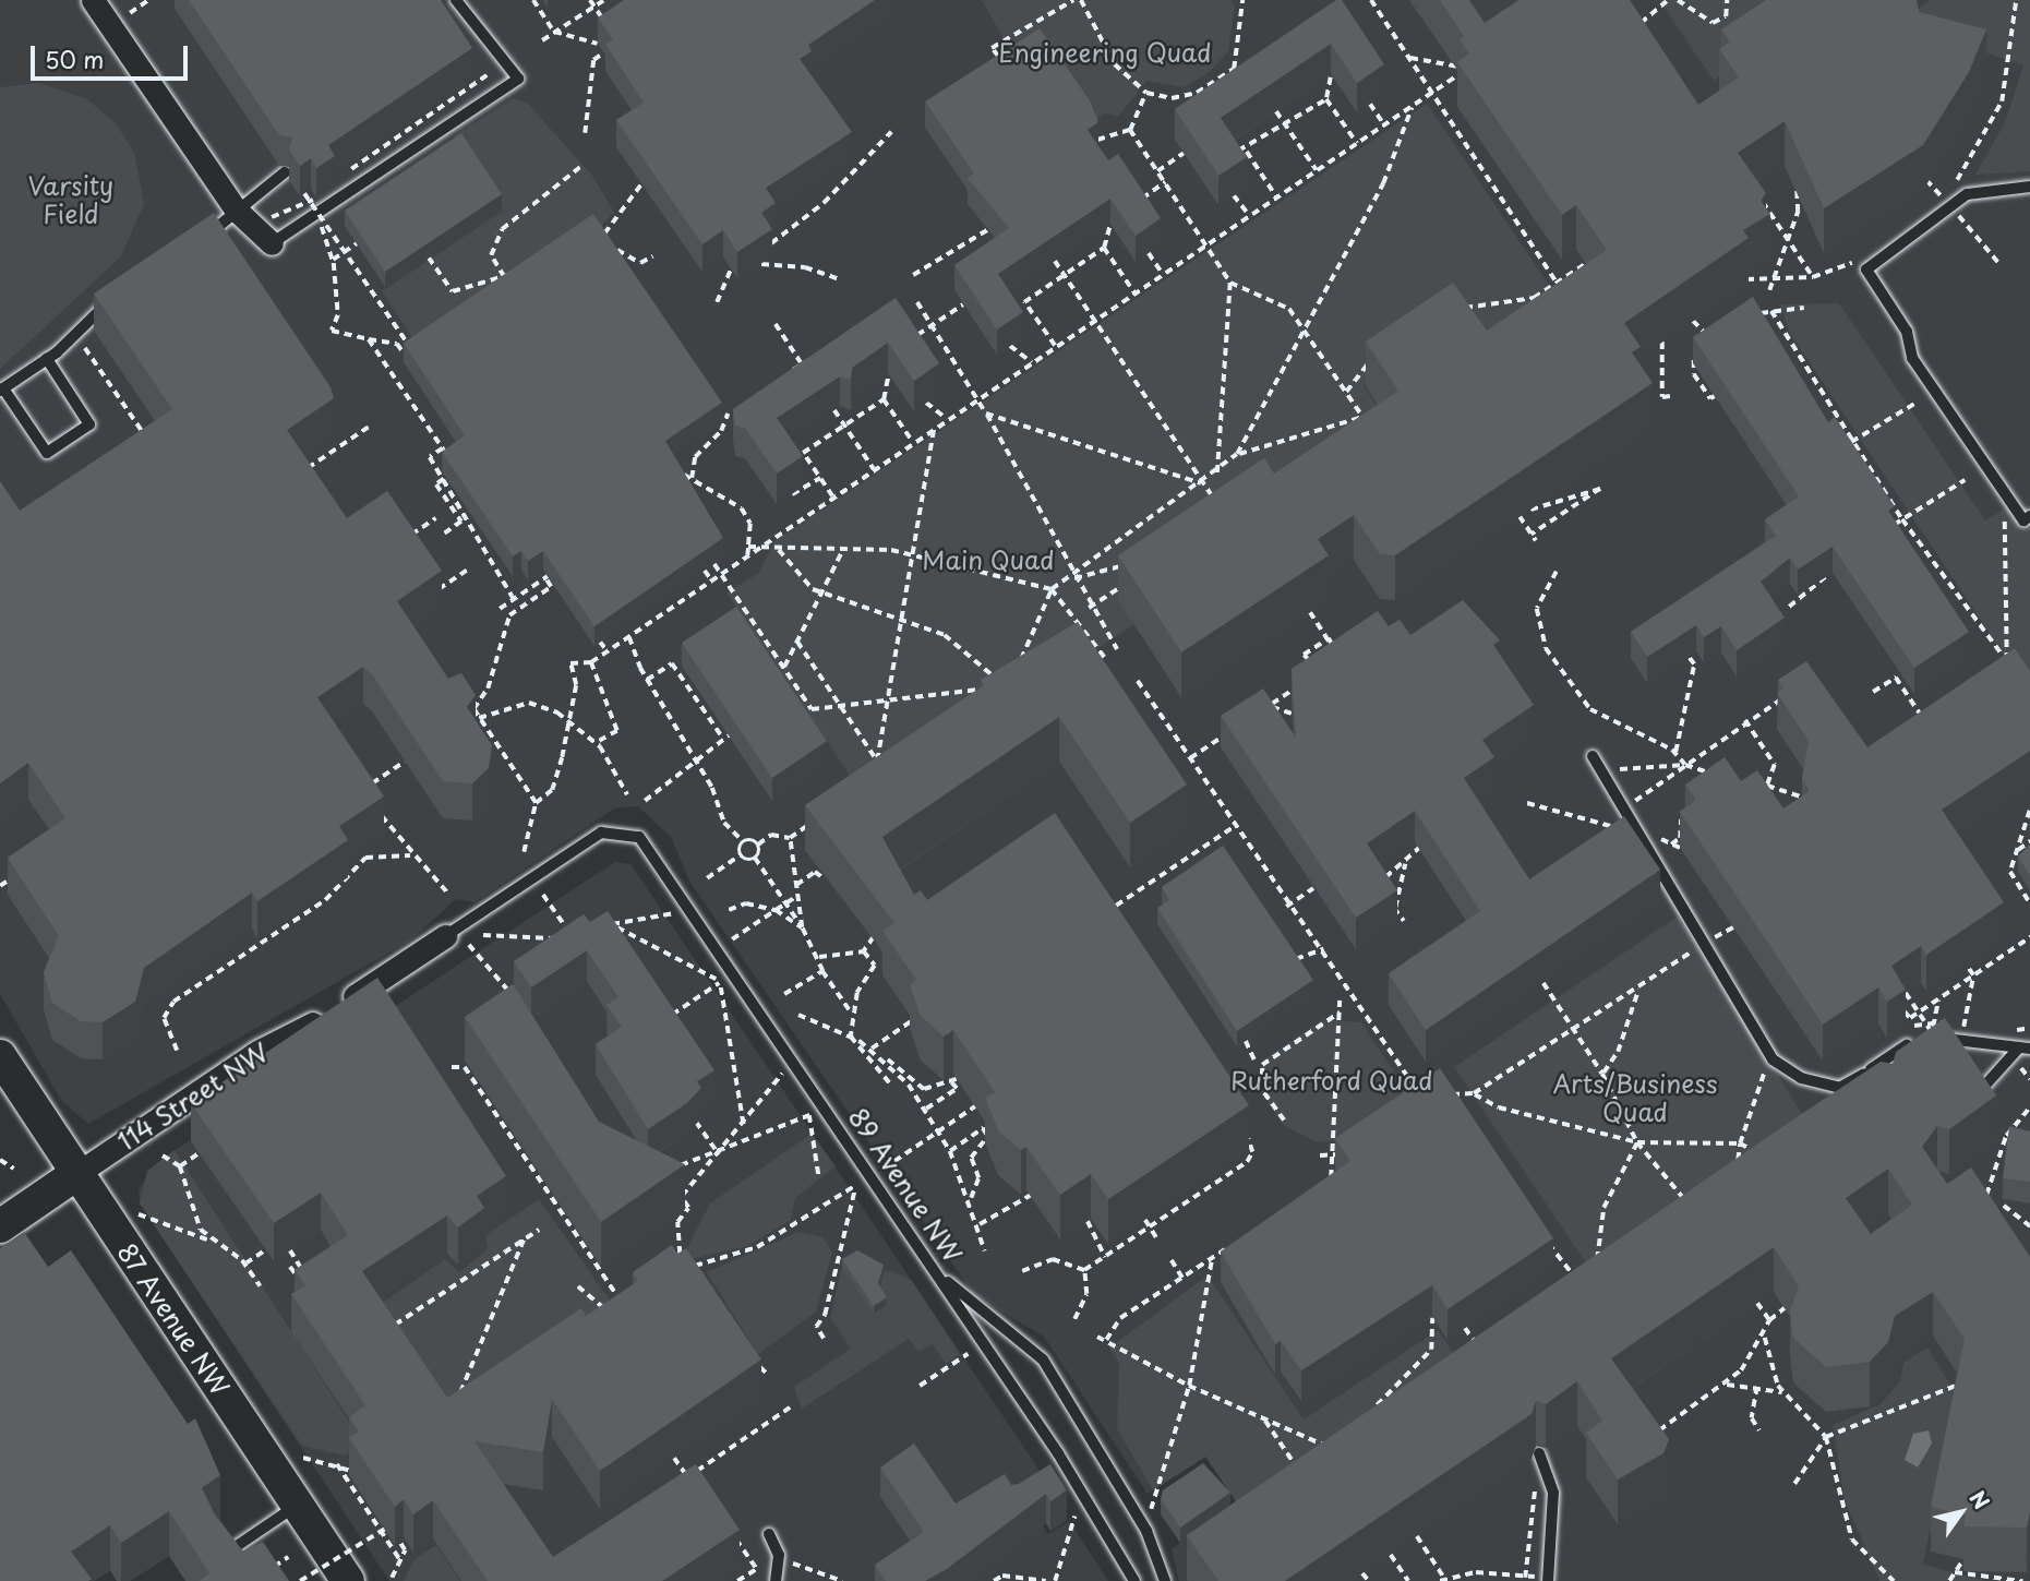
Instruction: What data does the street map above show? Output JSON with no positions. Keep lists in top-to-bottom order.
{
  "streets": {
    "main road": ["114 Street NW", "87 Avenue NW"],
    "lane": ["89 Avenue NW"]
  },
  "crossings": [
    ["114 Street NW", "89 Avenue NW"],
    ["114 Street NW", "87 Avenue NW"]
  ],
  "parks": [
    "Engineering Quad",
    "Varsity Field",
    "Main Quad",
    "Rutherford Quad",
    "Arts/Business Quad"
  ],
  "scale_bar": "50 m",
  "north": "top right"
}
